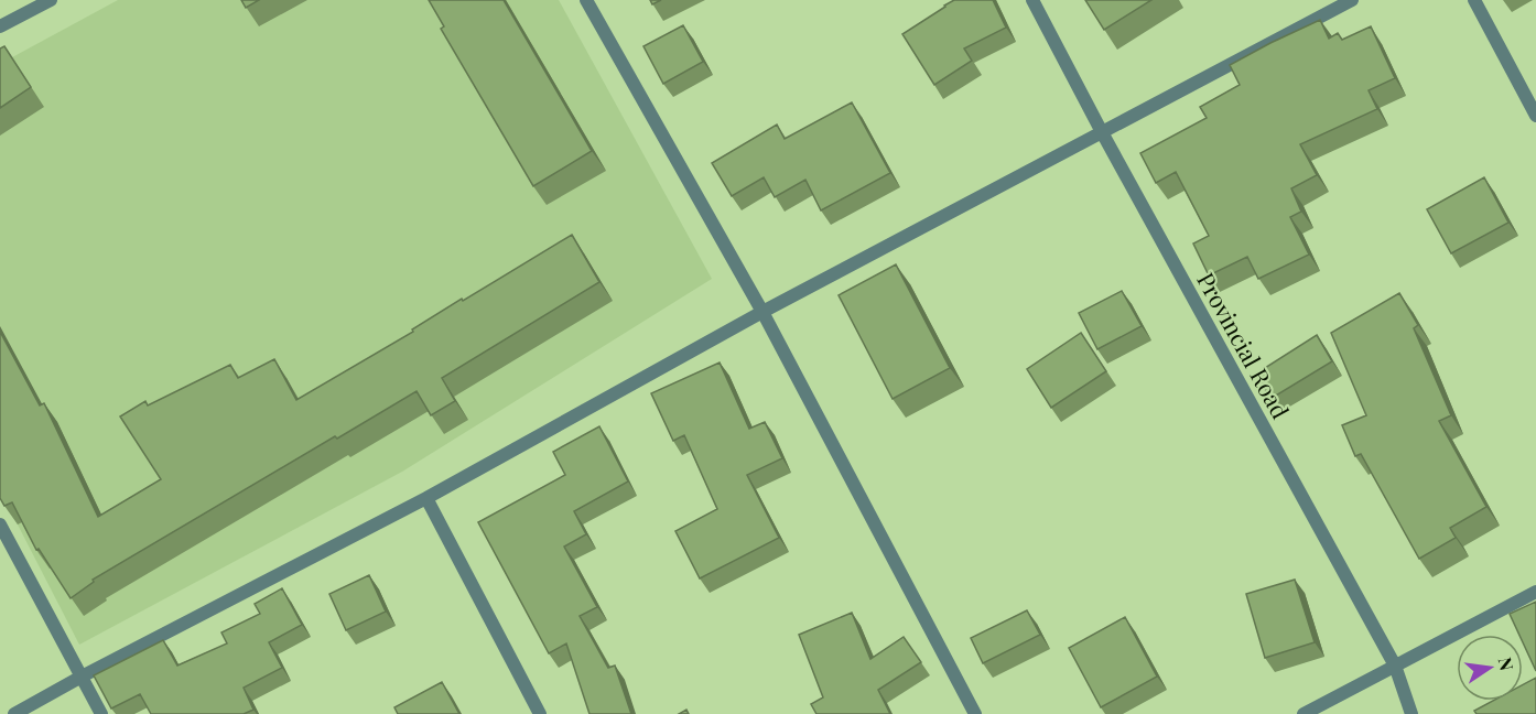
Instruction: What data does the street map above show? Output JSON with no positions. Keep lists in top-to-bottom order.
{
  "streets": {
    "street": ["Provincial Road"]
  },
  "north": "right"
}
